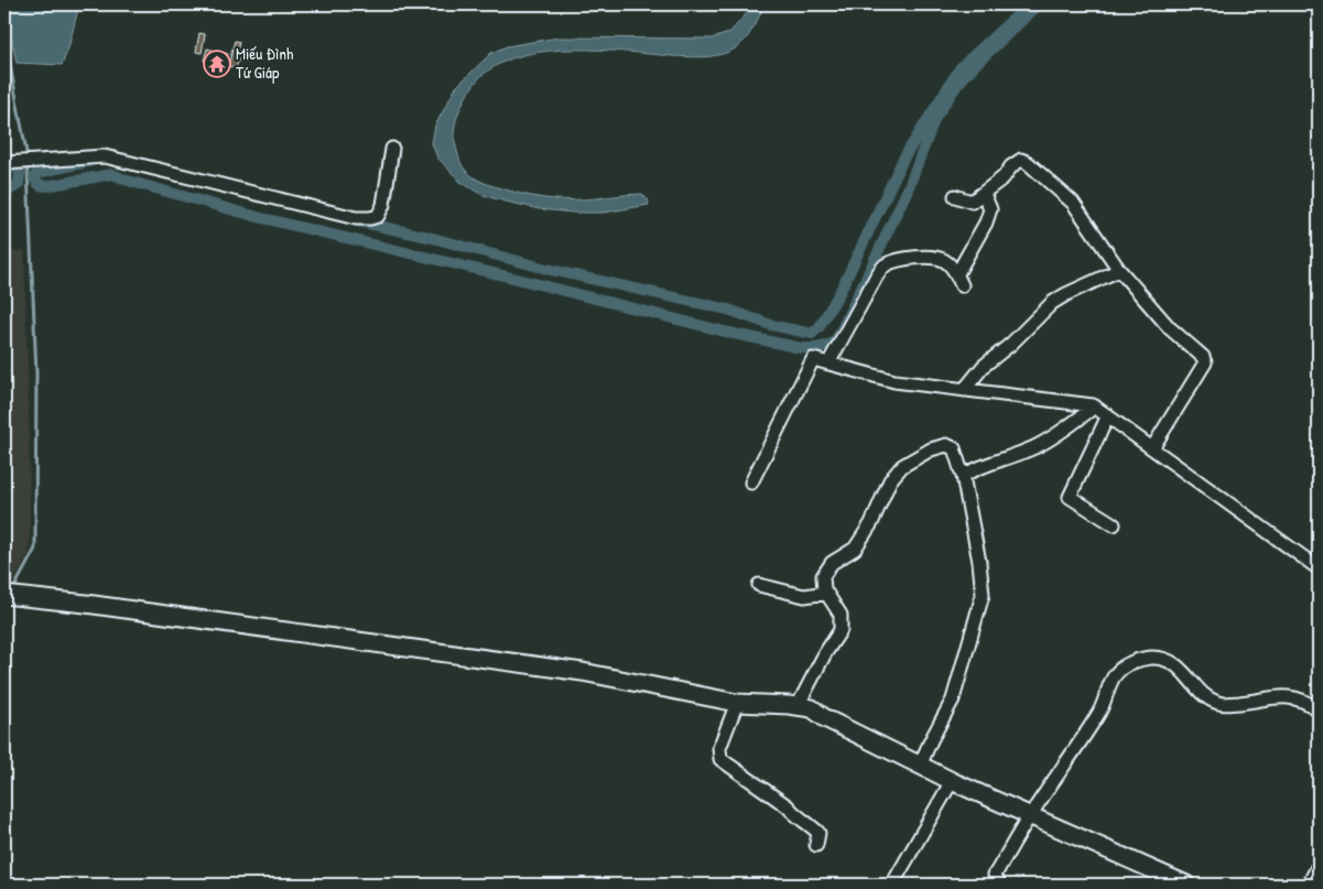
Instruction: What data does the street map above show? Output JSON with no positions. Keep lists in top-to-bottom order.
{
  "places": {
    "temple": ["Miếu Đình Tứ Giáp"]
  }
}
